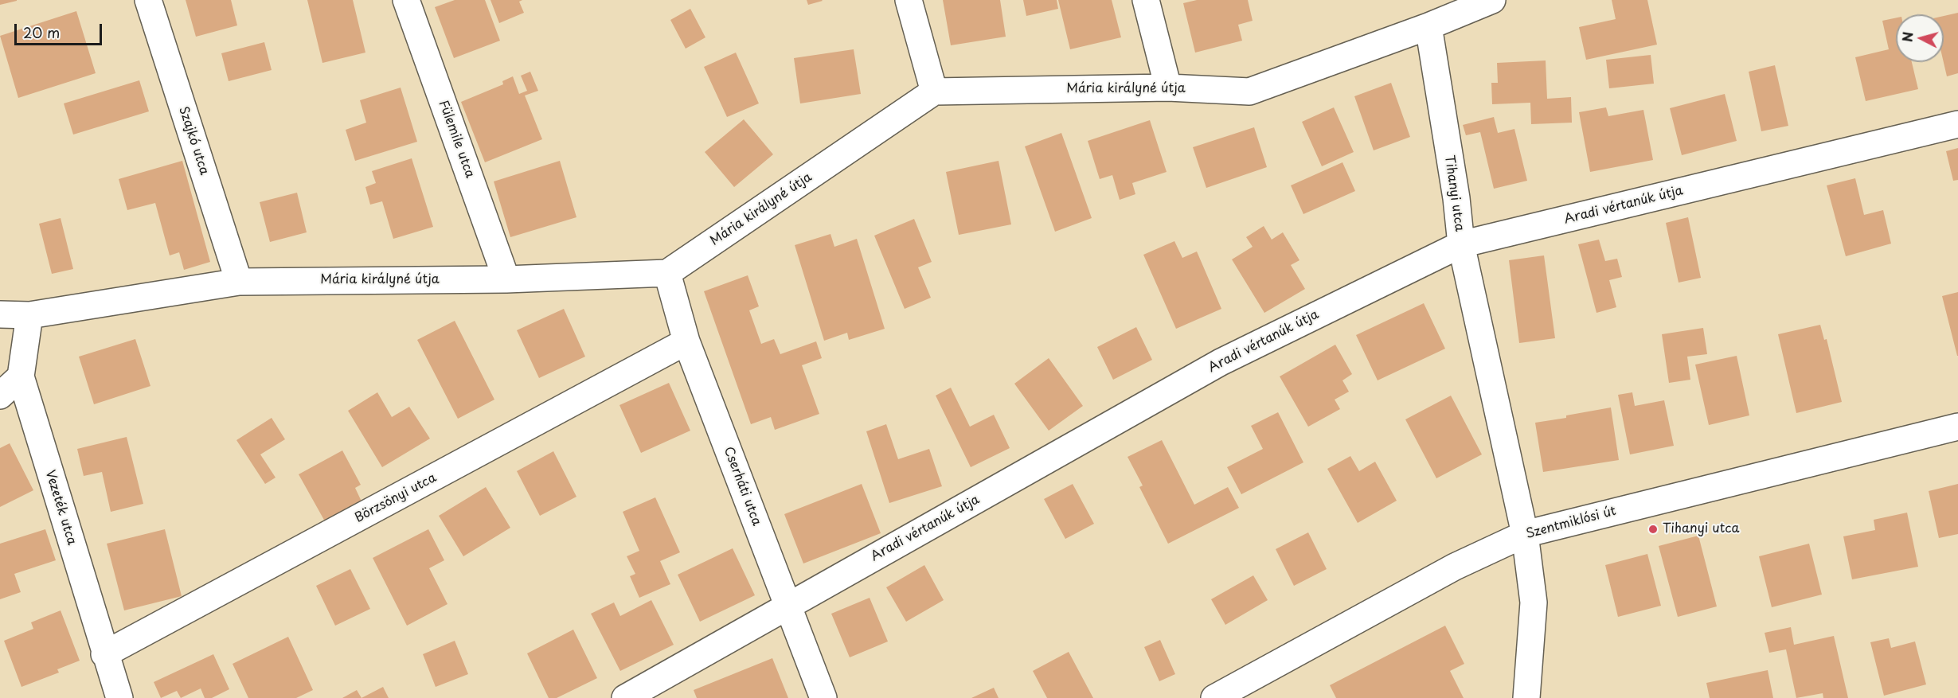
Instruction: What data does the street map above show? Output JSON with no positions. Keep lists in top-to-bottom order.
{
  "streets": {
    "street": [
      "Mária királyné útja",
      "Fülemile utca",
      "Szajkó utca",
      "Tihanyi utca",
      "Aradi vértanúk útja",
      "Cserháti utca",
      "Börzsönyi utca",
      "Vezeték utca",
      "Szentmiklósi út"
    ]
  },
  "crossings": [
    ["Mária királyné útja", "Fülemile utca"],
    ["Mária királyné útja", "Szajkó utca"],
    ["Mária királyné útja", "Tihanyi utca"],
    ["Mária királyné útja", "Cserháti utca"],
    ["Mária királyné útja", "Vezeték utca"],
    ["Tihanyi utca", "Aradi vértanúk útja"],
    ["Tihanyi utca", "Szentmiklósi út"],
    ["Aradi vértanúk útja", "Cserháti utca"],
    ["Cserháti utca", "Börzsönyi utca"],
    ["Börzsönyi utca", "Vezeték utca"]
  ],
  "places": ["Tihanyi utca"],
  "scale_bar": "20 m",
  "north": "left"
}
